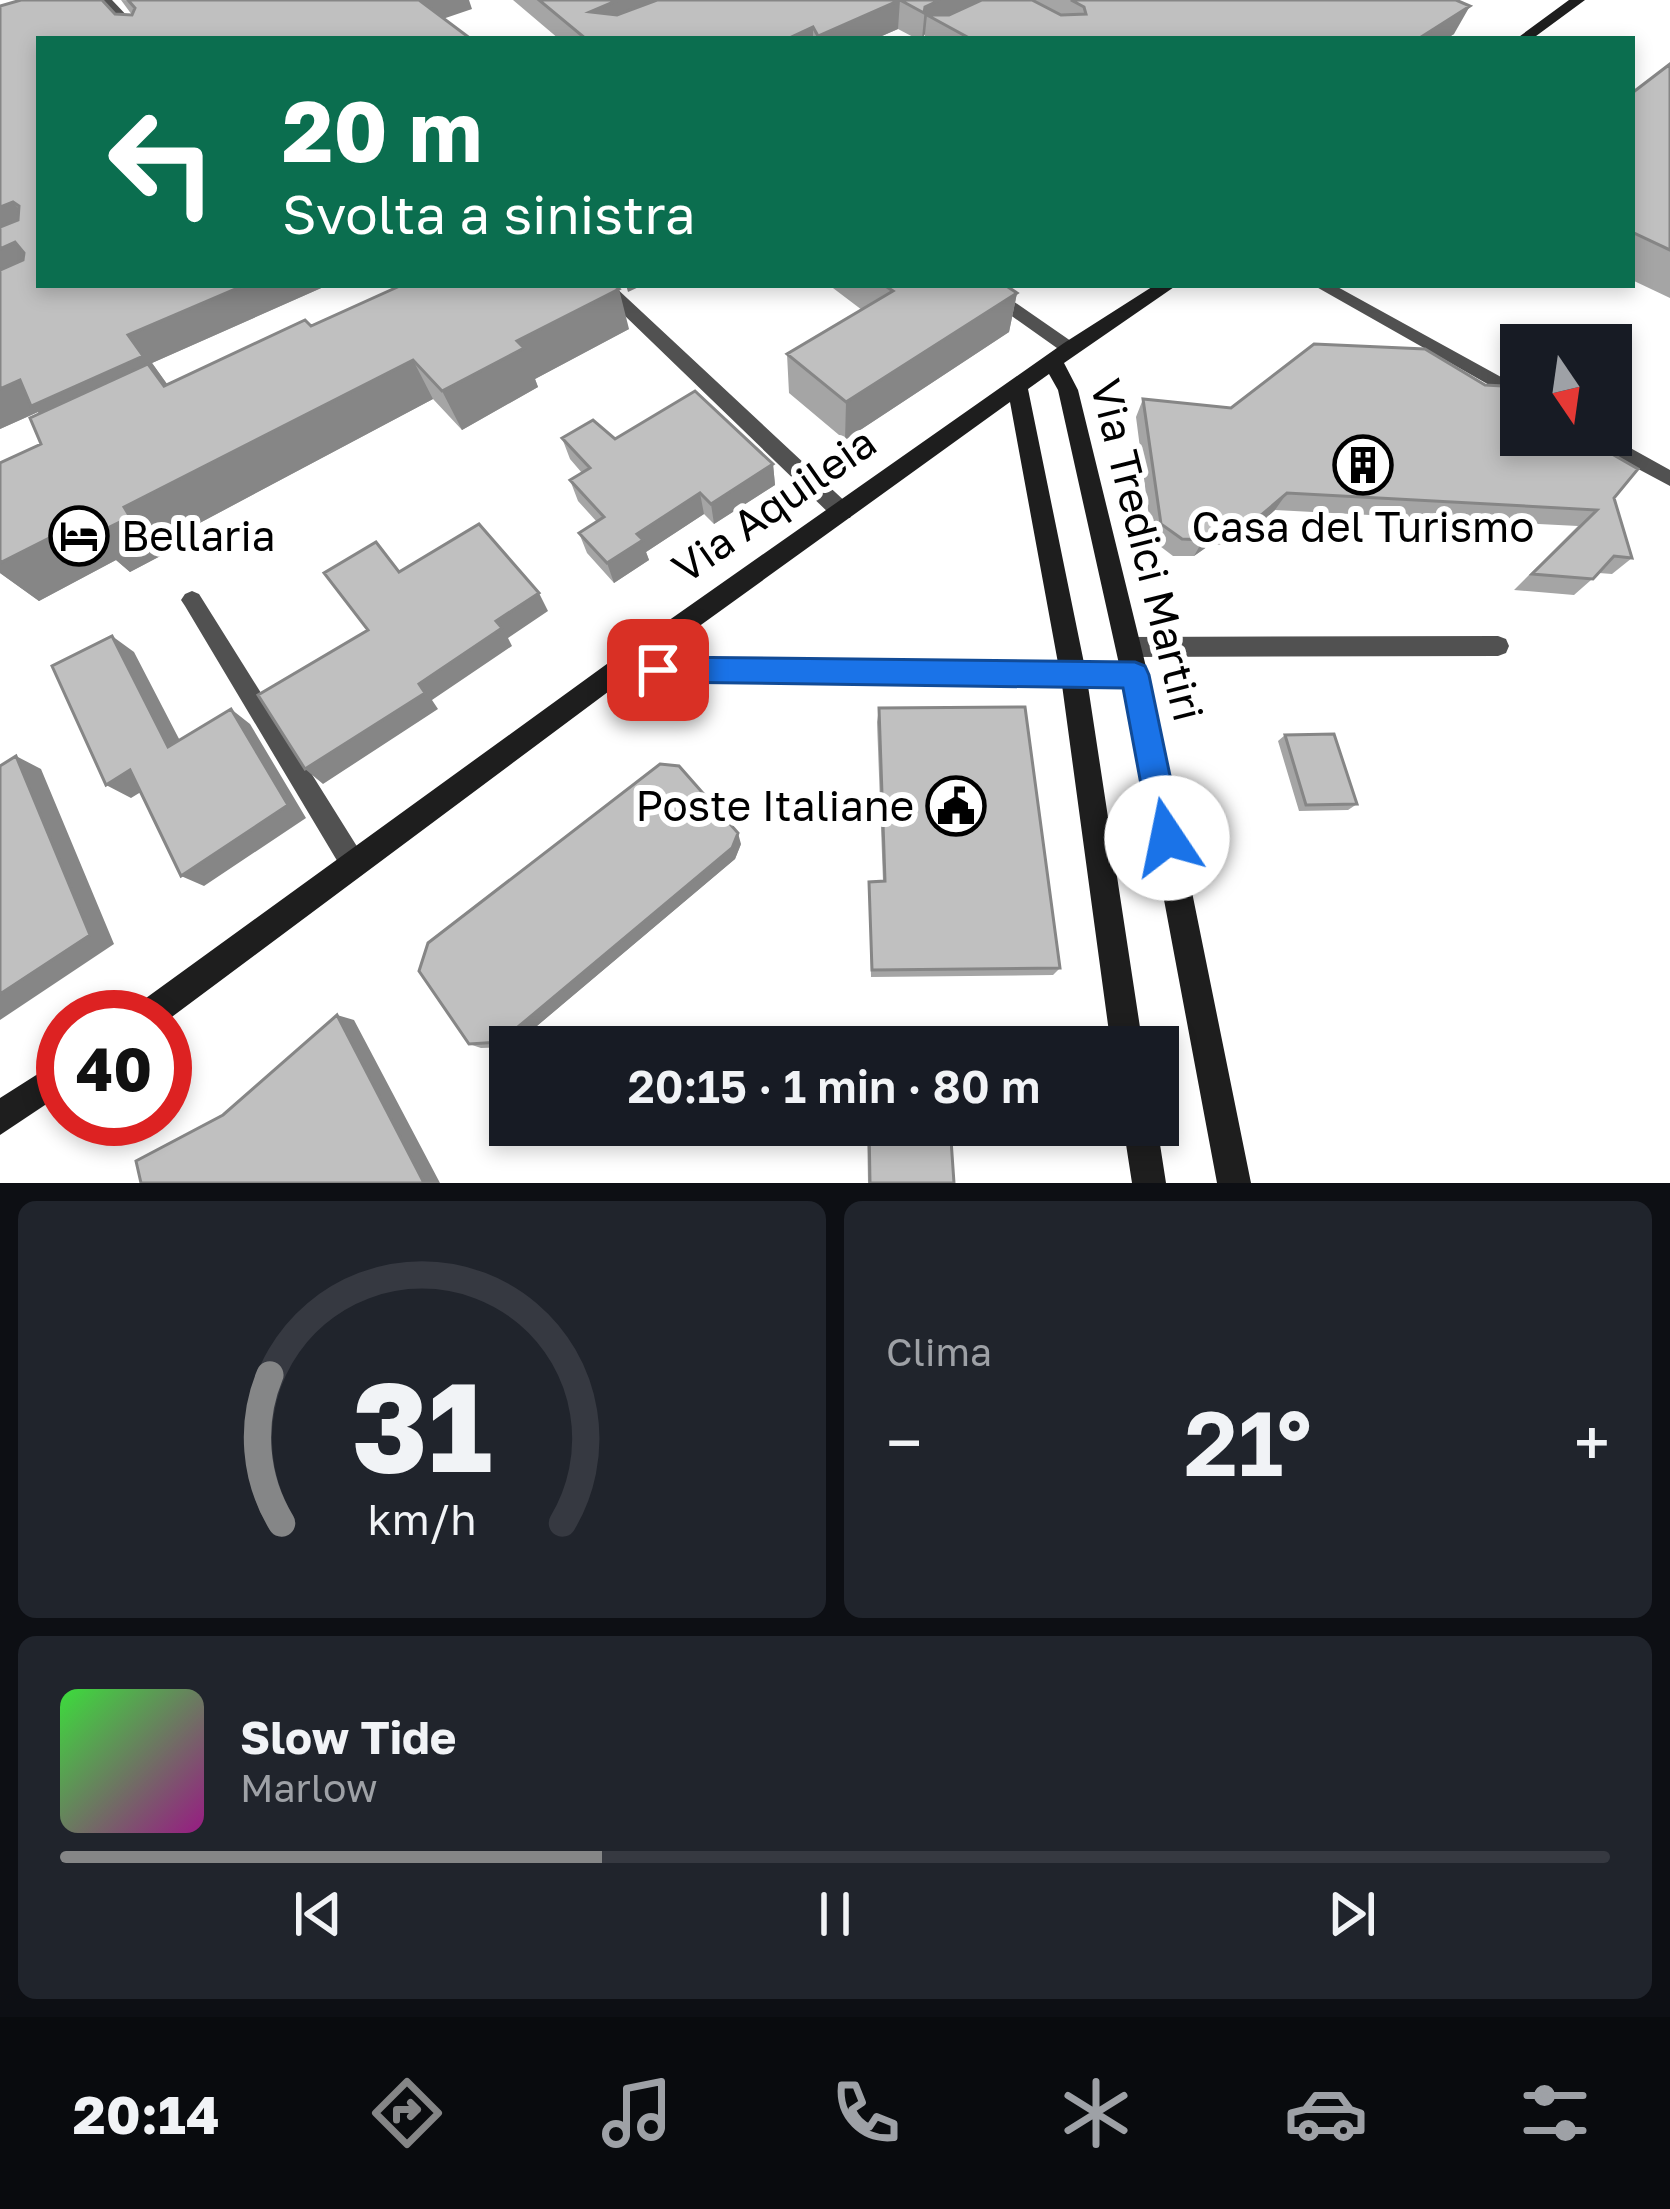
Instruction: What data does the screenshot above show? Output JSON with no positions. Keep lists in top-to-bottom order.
{
  "streets": {
    "street": ["Via Aquileia", "Via Tredici Martiri"]
  },
  "crossings": [
    ["Via Aquileia", "Via Tredici Martiri"]
  ],
  "places": {
    "building": ["Casa del Turismo"],
    "hotel": ["Bellaria"],
    "public building": ["Poste Italiane"]
  },
  "north": "bottom",
  "page": {
    "turn": ["20 m", "Svolta a sinistra"],
    "limit": "40",
    "trip": "20:15 · 1 min · 80 m",
    "tile": "Clima",
    "heat": ["−", "21°", "+"],
    "song": ["Slow Tide", "Marlow"],
    "tabs": "20:14",
    "gauge": ["31", "km/h"]
  }
}
